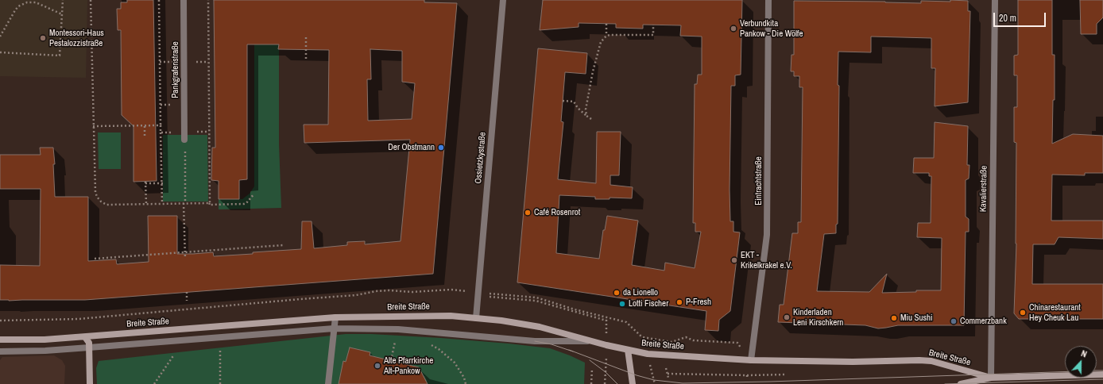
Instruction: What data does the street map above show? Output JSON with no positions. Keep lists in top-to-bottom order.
{
  "streets": {
    "main road": ["Breite Straße"],
    "street": [
      "Pankgrafenstraße",
      "Ossietzkystraße",
      "Eintrachtstraße",
      "Kavalierstraße"
    ]
  },
  "crossings": [
    ["Ossietzkystraße", "Breite Straße"],
    ["Eintrachtstraße", "Breite Straße"],
    ["Kavalierstraße", "Breite Straße"]
  ],
  "places": [
    "Verbundkita Pankow - Die Wölfe",
    "Montessori-Haus Pestalozzistraße",
    "Der Obstmann",
    "Café Rosenrot",
    "EKT - Krikelkrakel e.V.",
    "da Lionello",
    "P-Fresh",
    "Lotti Fischer",
    "Chinarestaurant Hey Cheuk Lau",
    "Kinderladen Leni Kirschkern",
    "Miu Sushi",
    "Commerzbank",
    "Alte Pfarrkirche Alt-Pankow"
  ],
  "scale_bar": "20 m",
  "north": "top"
}
